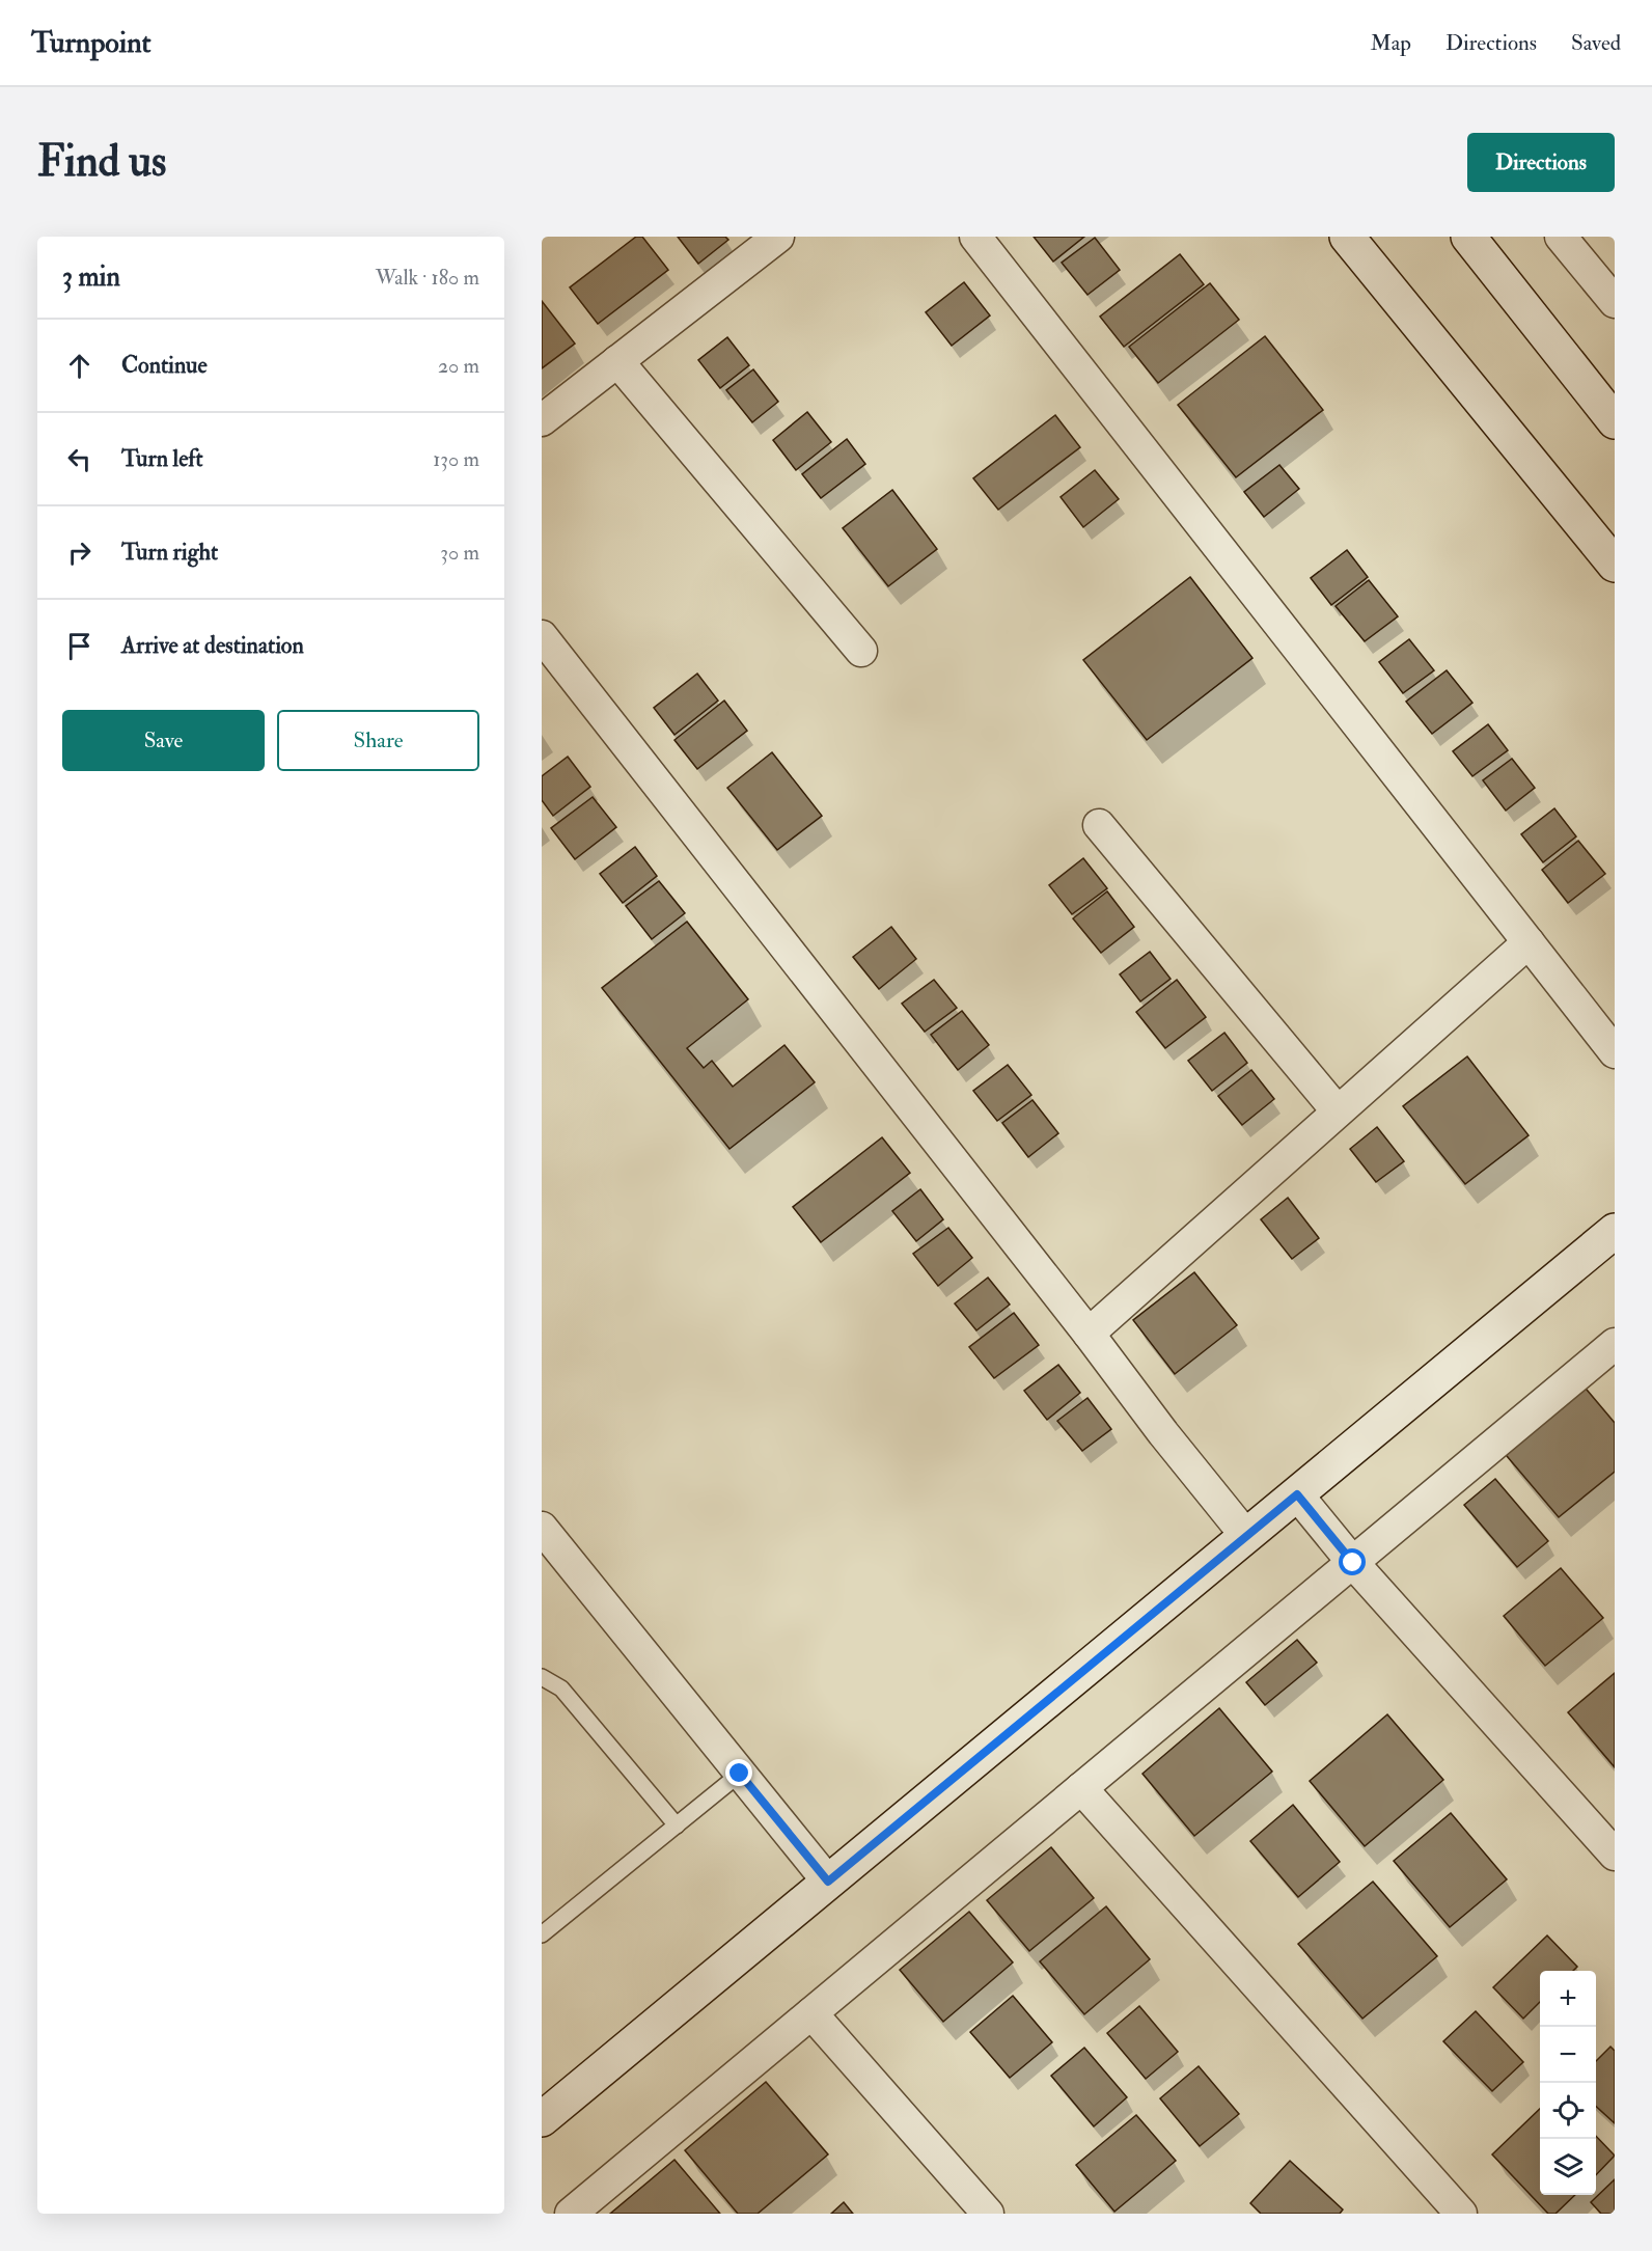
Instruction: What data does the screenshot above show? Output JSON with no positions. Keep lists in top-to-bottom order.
{
  "page": {
    "header": "Turnpoint",
    "nav": ["Map", "Directions", "Saved"],
    "buttons": [
      "Directions",
      ["Save", "Share"]
    ],
    "title": "Find us",
    "heading": ["3 min", "Walk · 180 m"],
    "list": [
      ["Continue", "20 m"],
      ["Turn left", "130 m"],
      ["Turn right", "30 m"],
      "Arrive at destination"
    ],
    "map_buttons": ["+", "−"]
  }
}
